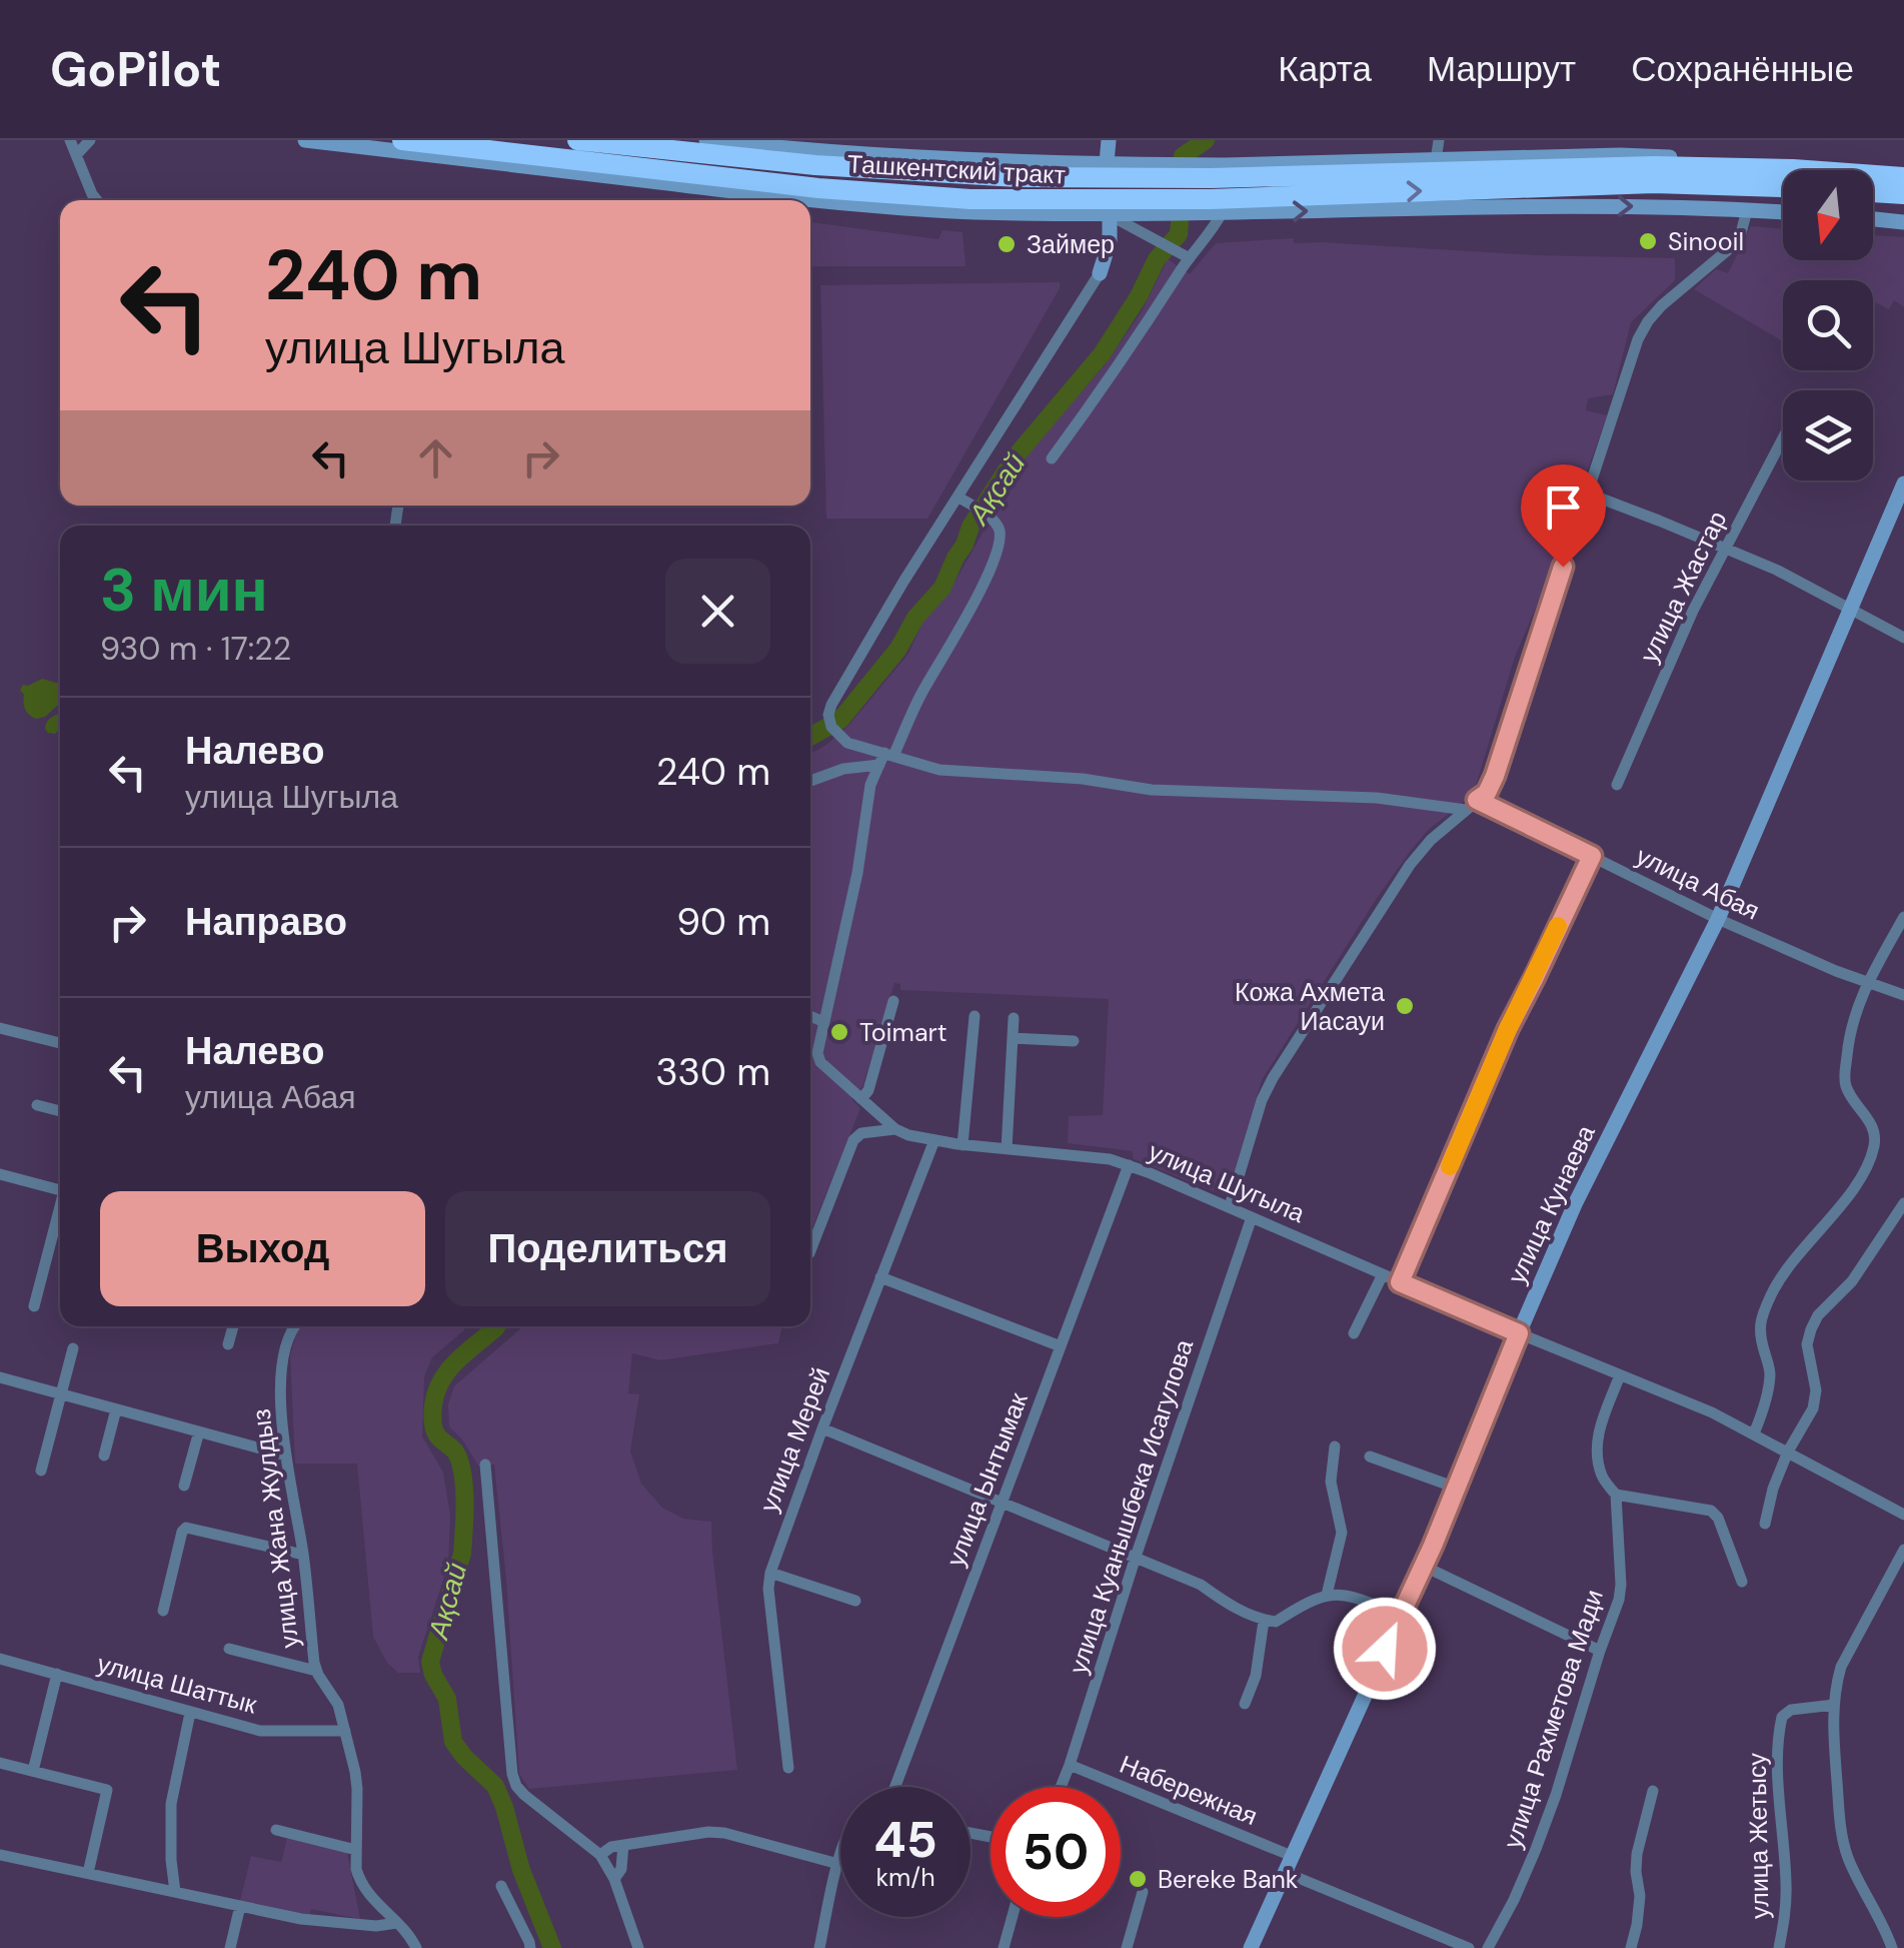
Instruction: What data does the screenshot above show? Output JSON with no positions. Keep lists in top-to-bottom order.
{
  "streets": {
    "highway": ["Ташкентский тракт"],
    "main road": ["улица Кунаева"],
    "street": [
      "улица Жастар",
      "улица Абая",
      "улица Шугыла",
      "улица Мерей",
      "улица Ынтымак",
      "улица Куанышбека Исагулова",
      "улица Жана Жулдыз",
      "улица Шаттык",
      "улица Рахметова Мади",
      "Набережная",
      "улица Жетысу"
    ]
  },
  "crossings": [
    ["улица Абая", "улица Кунаева"],
    ["улица Шугыла", "улица Кунаева"],
    ["улица Шугыла", "улица Мерей"],
    ["улица Шугыла", "улица Ынтымак"],
    ["улица Шугыла", "улица Куанышбека Исагулова"],
    ["улица Кунаева", "Набережная"],
    ["улица Куанышбека Исагулова", "Набережная"],
    ["улица Жана Жулдыз", "улица Шаттык"]
  ],
  "water": ["Ақсай"],
  "places": [
    "Sinooil",
    "Займер",
    "Кожа Ахмета Иасауи",
    "Toimart",
    "Bereke Bank"
  ],
  "north": "bottom",
  "page": {
    "header": "GoPilot",
    "nav": ["Карта", "Маршрут", "Сохранённые"],
    "turn": ["240 m", "улица Шугыла"],
    "heading": ["3 мин", "930 m · 17:22"],
    "list": [
      {
        "name": "Налево",
        "note": "улица Шугыла",
        "value": "240 m"
      },
      {
        "name": "Направо",
        "value": "90 m"
      },
      {
        "name": "Налево",
        "note": "улица Абая",
        "value": "330 m"
      }
    ],
    "buttons": ["Выход", "Поделиться"],
    "speed": "45 km/h",
    "limit": "50"
  }
}
